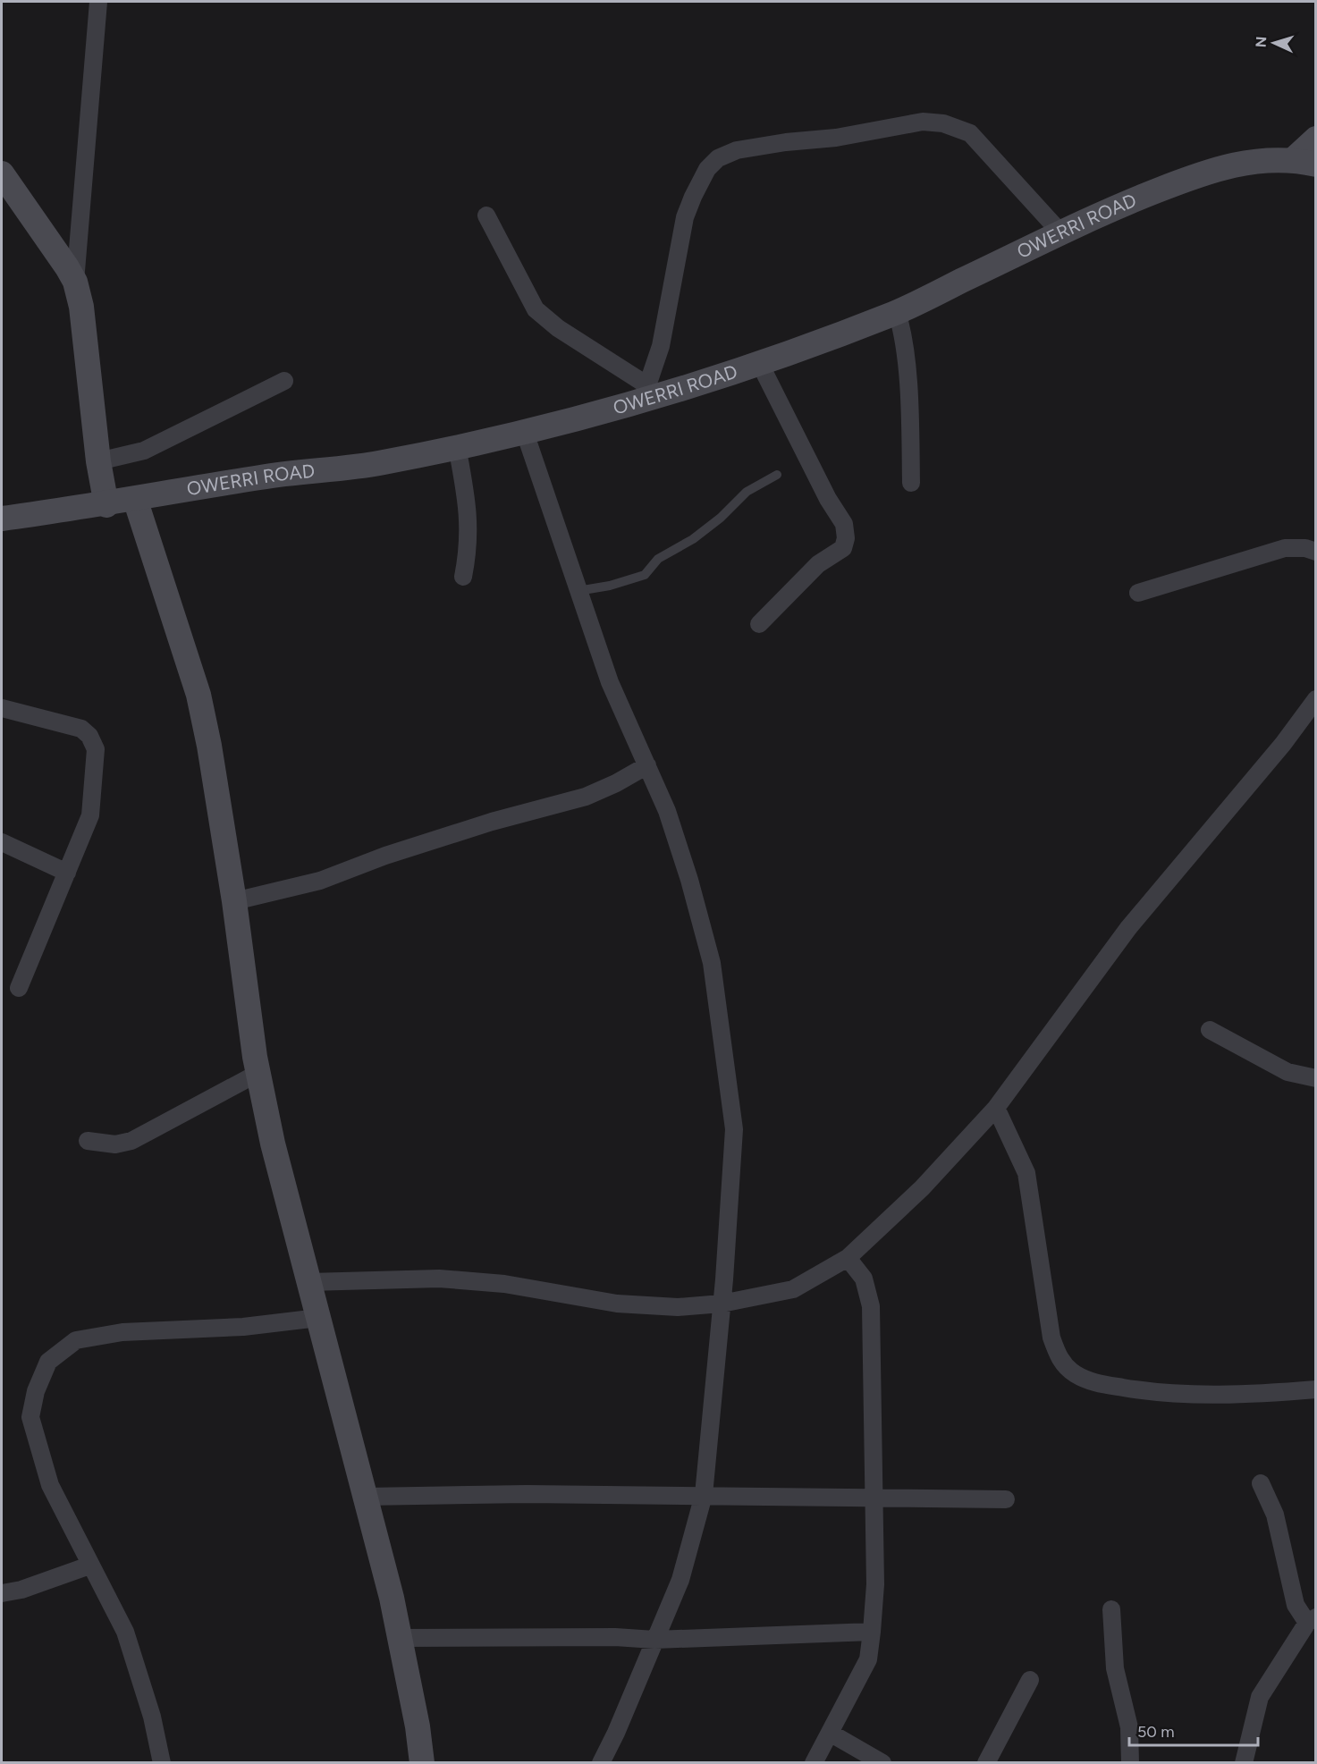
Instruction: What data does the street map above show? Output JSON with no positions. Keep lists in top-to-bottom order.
{
  "streets": {
    "main road": ["OWERRI ROAD"]
  },
  "scale_bar": "50 m",
  "north": "left"
}
